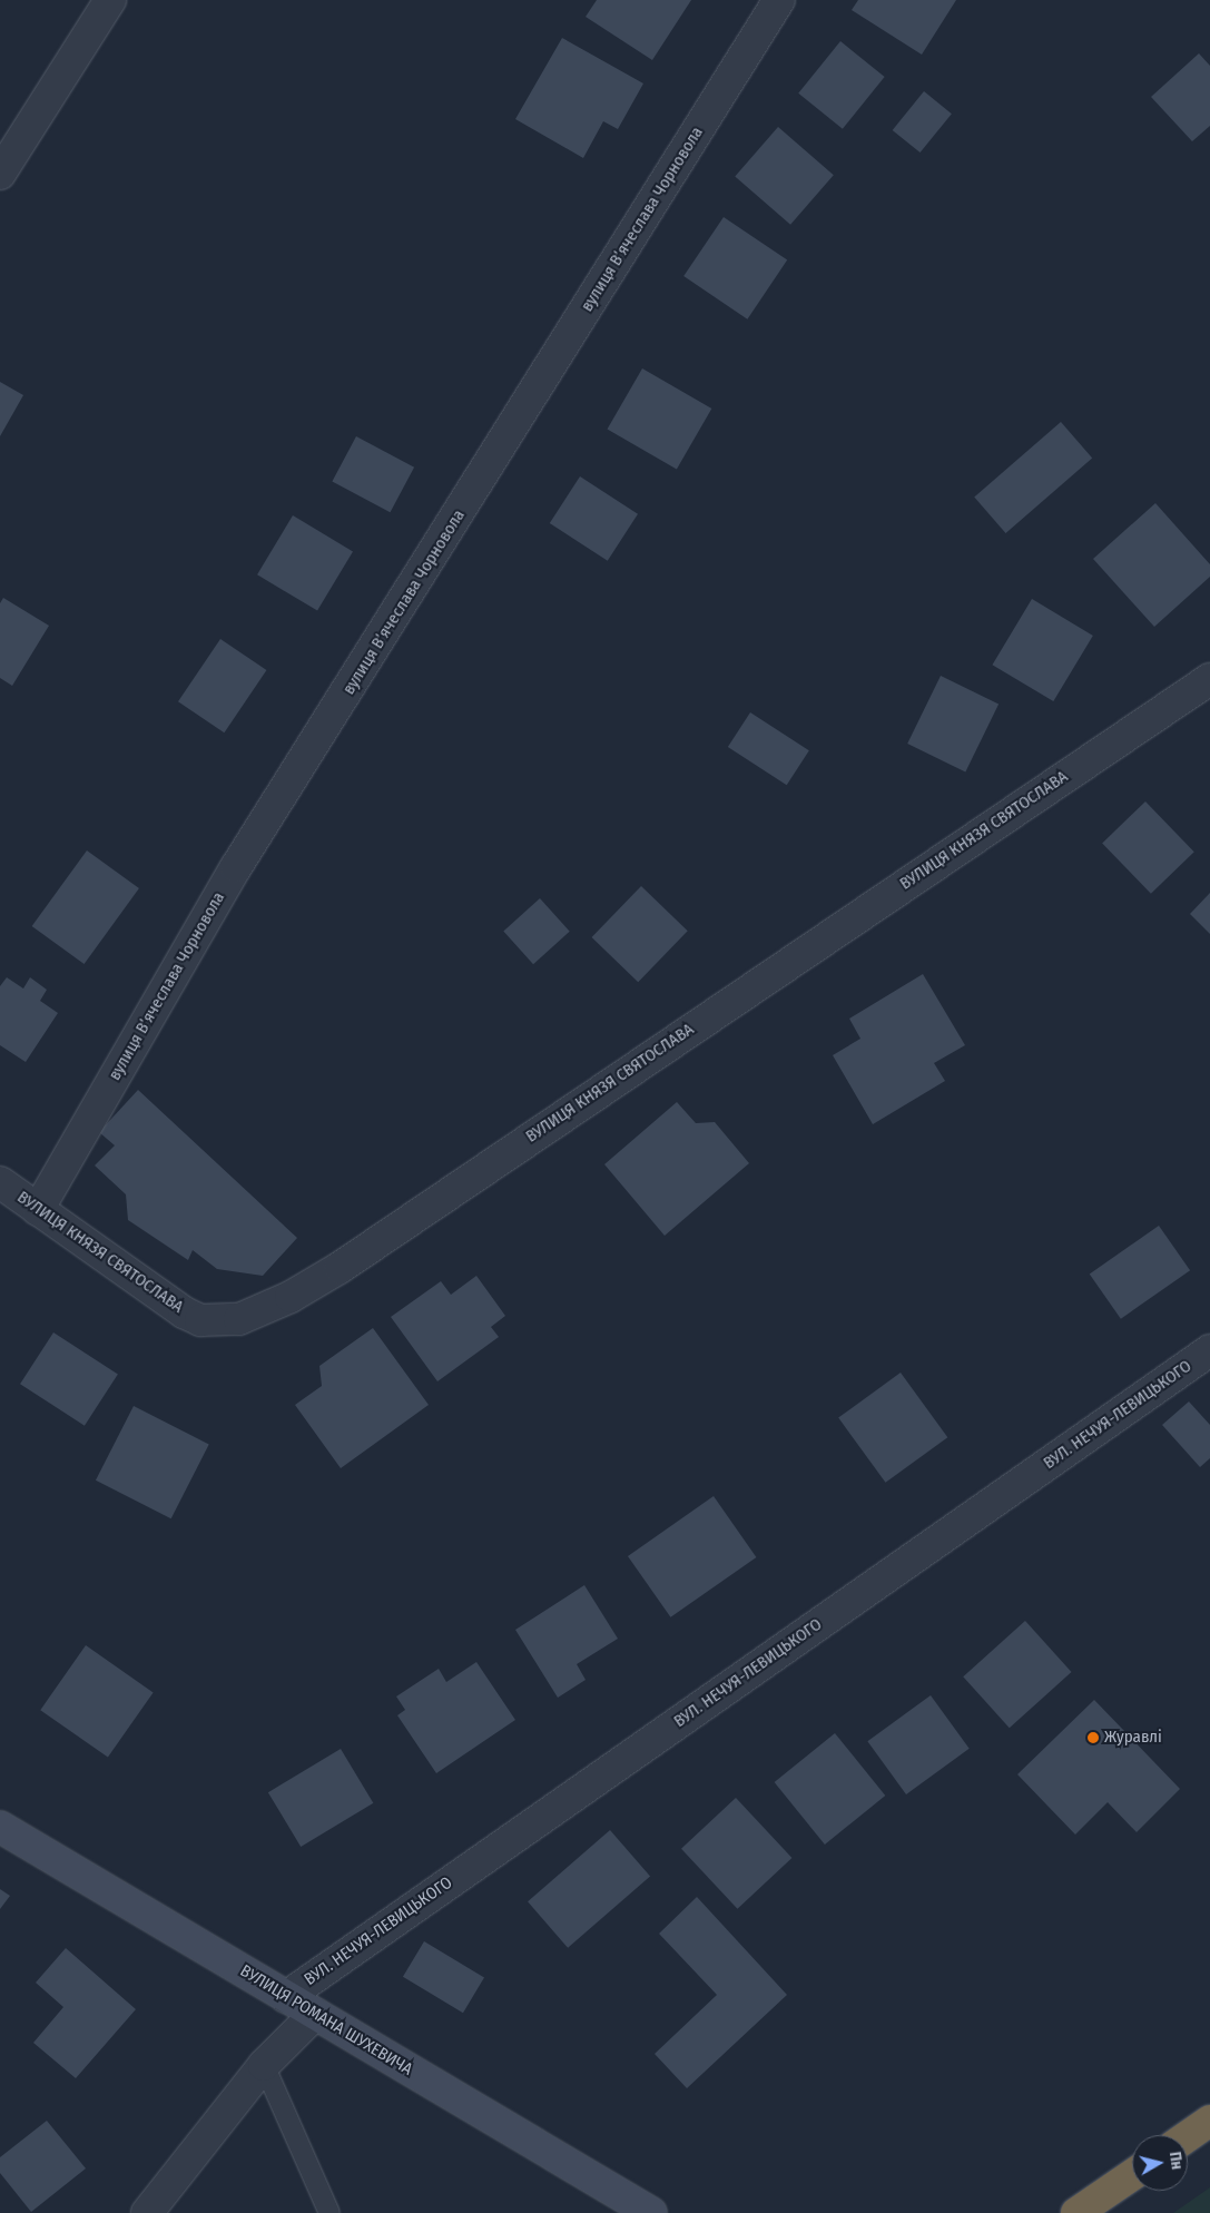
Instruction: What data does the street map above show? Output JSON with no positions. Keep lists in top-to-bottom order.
{
  "streets": {
    "main road": ["ВУЛИЦЯ РОМАНА ШУХЕВИЧА"],
    "street": ["вулиця Вʼячеслава Чорновола", "ВУЛИЦЯ КНЯЗЯ СВЯТОСЛАВА", "ВУЛ. НЕЧУЯ-ЛЕВИЦЬКОГО"]
  },
  "crossings": [
    ["вулиця Вʼячеслава Чорновола", "ВУЛИЦЯ КНЯЗЯ СВЯТОСЛАВА"],
    ["ВУЛ. НЕЧУЯ-ЛЕВИЦЬКОГО", "ВУЛИЦЯ РОМАНА ШУХЕВИЧА"]
  ],
  "places": ["Журавлі"],
  "north": "right"
}
